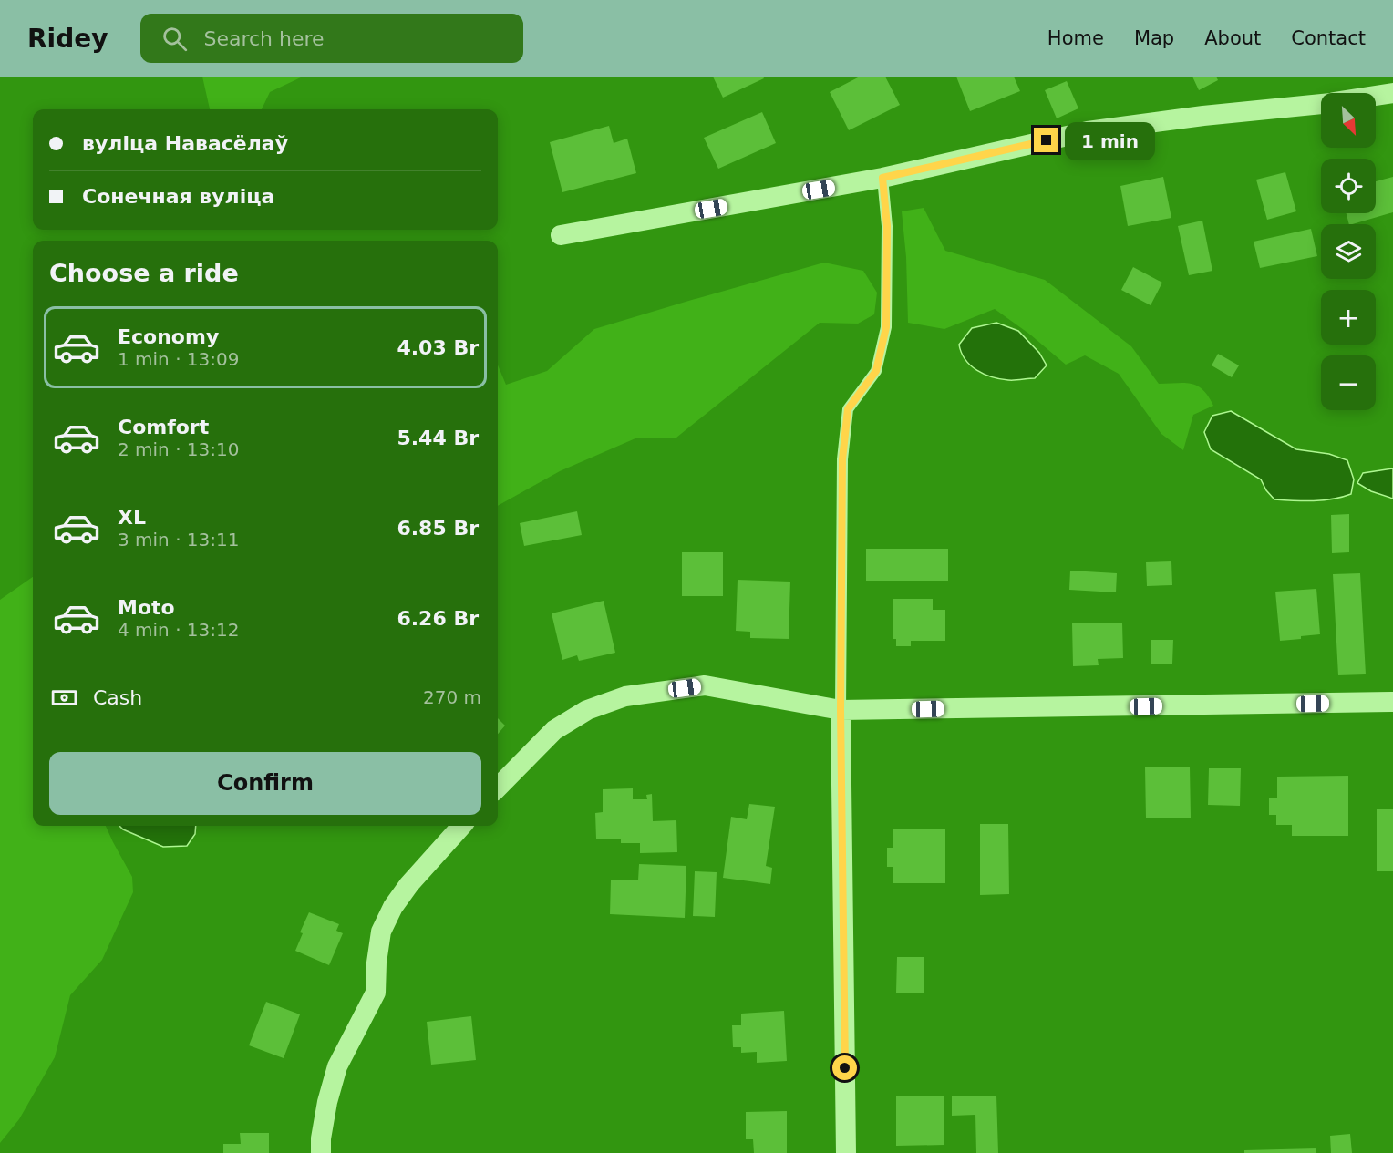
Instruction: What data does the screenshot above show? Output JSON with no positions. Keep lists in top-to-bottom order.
{
  "north": "bottom right",
  "page": {
    "header": "Ridey",
    "search": "Search here",
    "nav": [
      "Home",
      "Map",
      "About",
      "Contact"
    ],
    "map_buttons": ["+", "−"],
    "banner": ["вуліца Навасёлаў", "Сонечная вуліца"],
    "bubble": "1 min",
    "heading": "Choose a ride",
    "list": [
      {
        "name": "Economy",
        "note": "1 min · 13:09",
        "value": "4.03 Br"
      },
      {
        "name": "Comfort",
        "note": "2 min · 13:10",
        "value": "5.44 Br"
      },
      {
        "name": "XL",
        "note": "3 min · 13:11",
        "value": "6.85 Br"
      },
      {
        "name": "Moto",
        "note": "4 min · 13:12",
        "value": "6.26 Br"
      }
    ],
    "pay": ["Cash", "270 m"],
    "buttons": "Confirm"
  }
}
